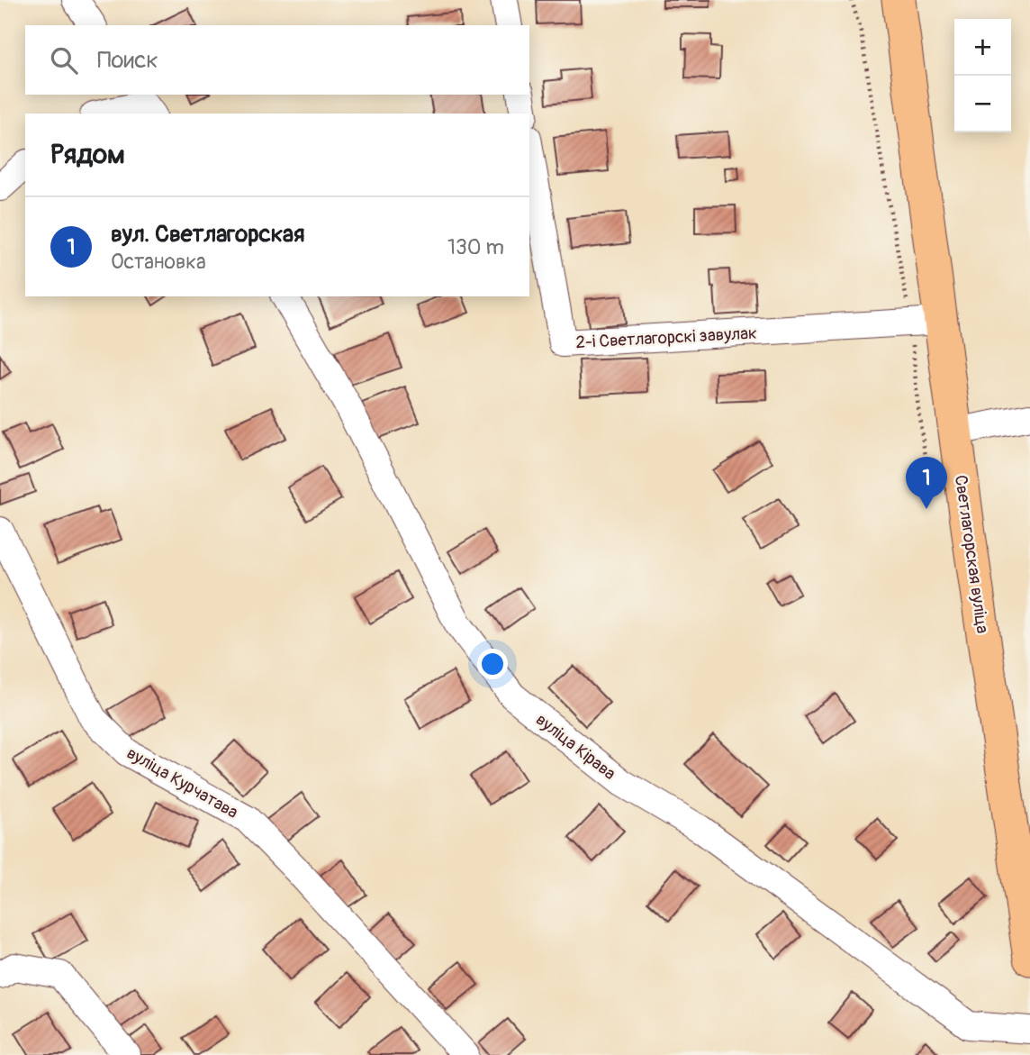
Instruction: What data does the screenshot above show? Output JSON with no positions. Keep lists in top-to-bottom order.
{
  "streets": {
    "main road": ["Светлагорская вуліца"],
    "street": ["2-і Светлагорскі завулак", "вуліца Кірава", "вуліца Курчатава"]
  },
  "crossings": [
    ["2-і Светлагорскі завулак", "Светлагорская вуліца"]
  ],
  "page": {
    "map_buttons": ["+", "−"],
    "search": "Поиск",
    "heading": "Рядом",
    "list": [
      {
        "mark": "1",
        "name": "вул. Светлагорская",
        "note": "Остановка",
        "value": "130 m"
      }
    ],
    "pins": "1"
  }
}
